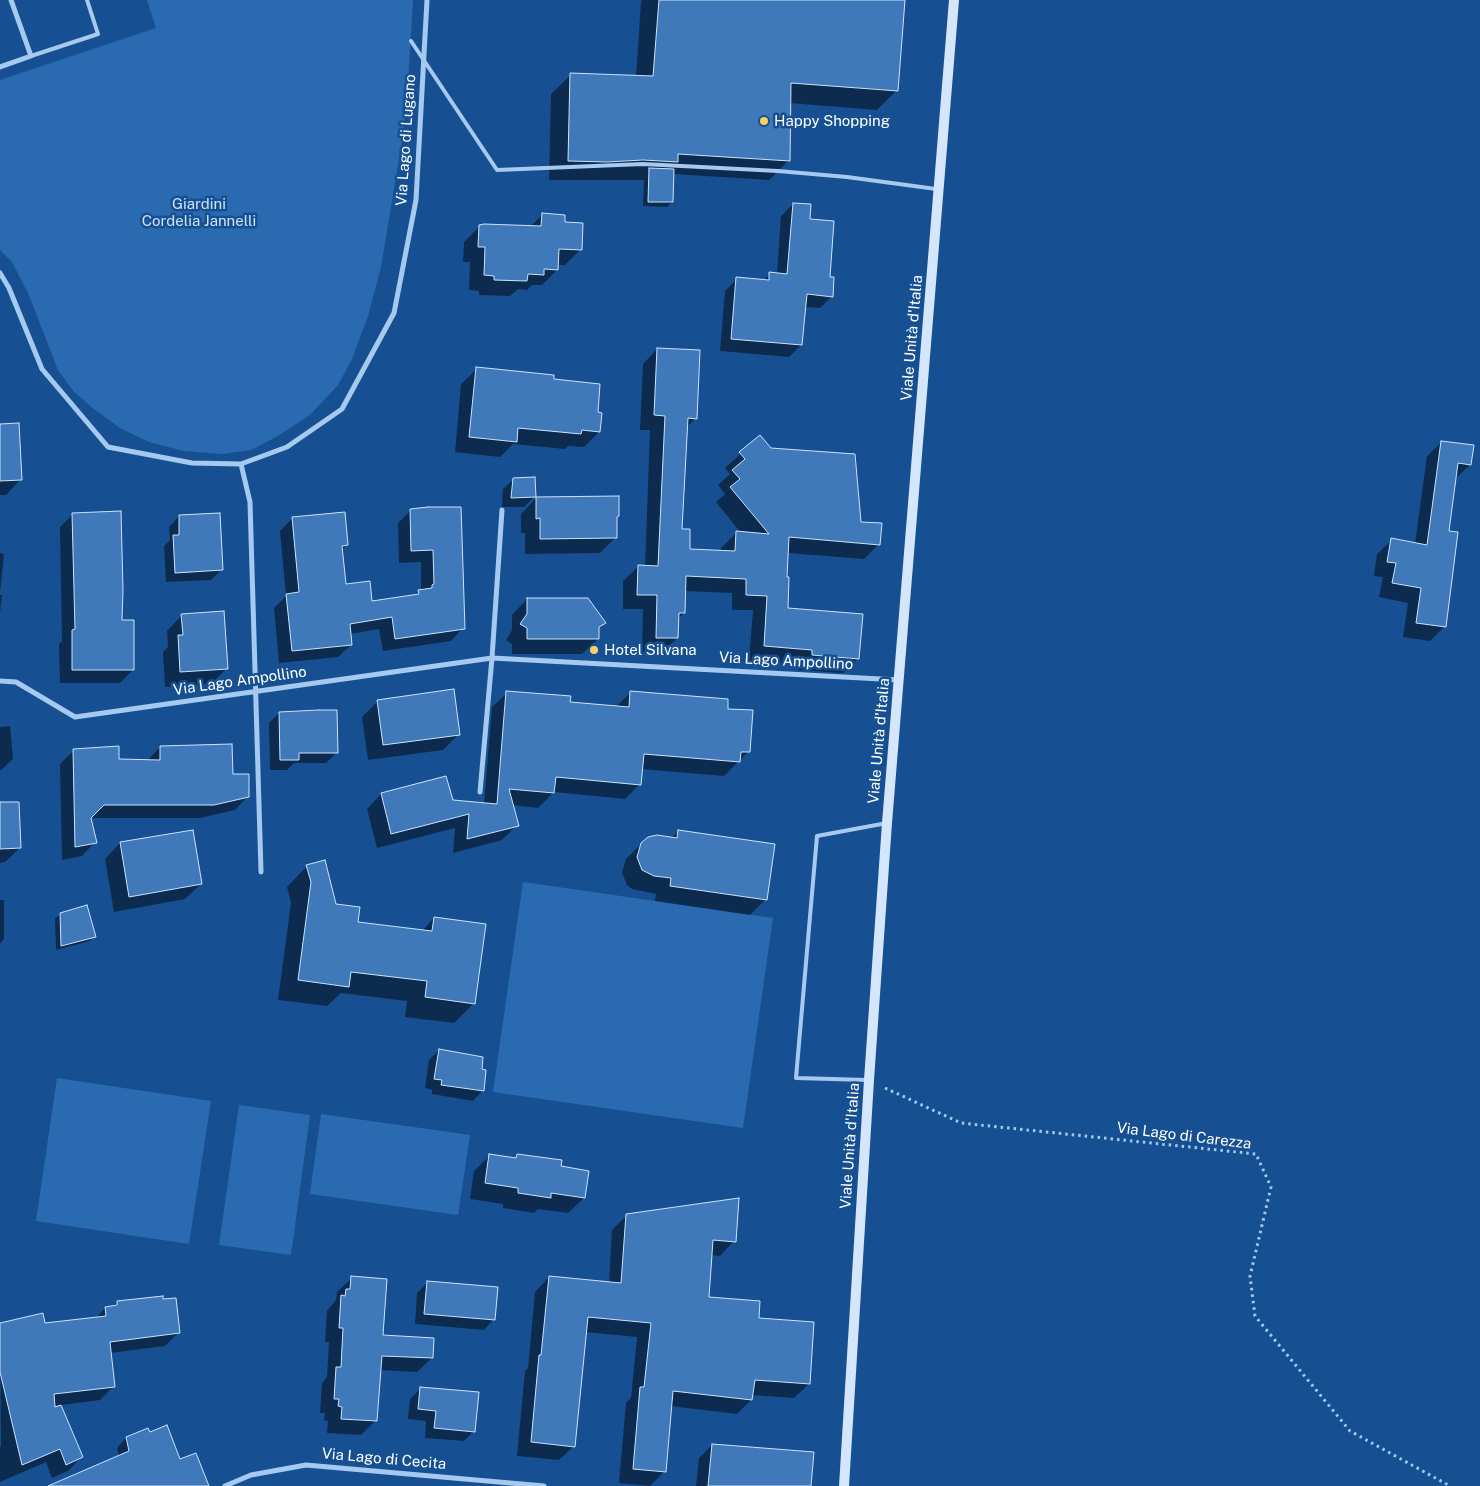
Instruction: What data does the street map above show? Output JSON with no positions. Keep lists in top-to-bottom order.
{
  "streets": {
    "main road": ["Viale Unità d'Italia"],
    "street": ["Via Lago di Lugano", "Via Lago Ampollino", "Via Lago di Cecita"],
    "path": ["Via Lago di Carezza"]
  },
  "crossings": [
    ["Viale Unità d'Italia", "Via Lago Ampollino"],
    ["Viale Unità d'Italia", "Via Lago di Carezza"]
  ],
  "parks": ["Giardini Cordelia Jannelli"],
  "places": ["Happy Shopping", "Hotel Silvana"]
}
